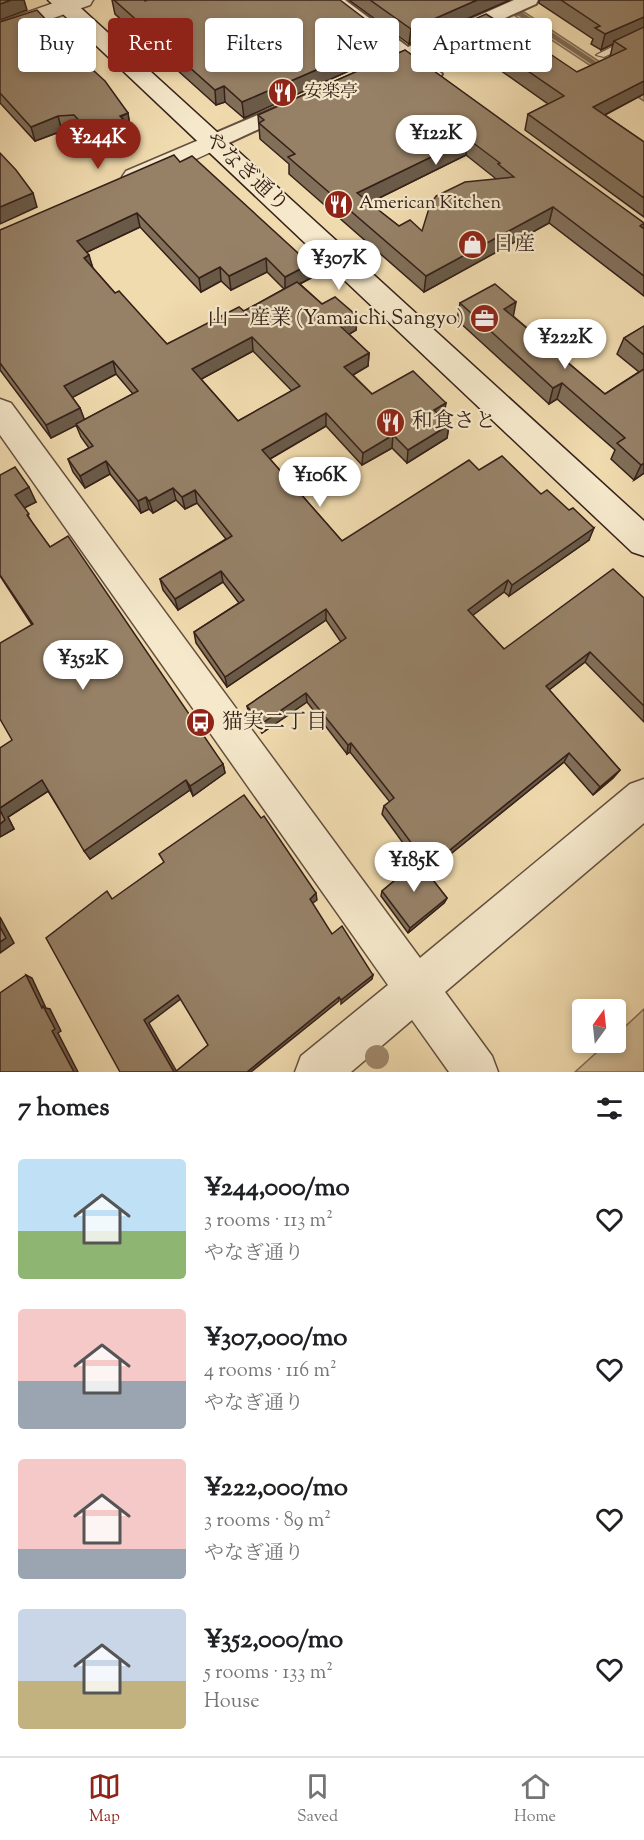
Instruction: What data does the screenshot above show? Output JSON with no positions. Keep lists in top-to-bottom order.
{
  "streets": {
    "street": ["やなぎ通り"]
  },
  "places": {
    "restaurant": ["安楽亭", "American Kitchen", "和食さと"],
    "shop": ["日産"],
    "office": ["山一産業 (Yamaichi Sangyo)"],
    "bus stop": ["猫実二丁目"]
  },
  "north": "top",
  "page": {
    "chip": [
      "Buy",
      "Rent",
      "Filters",
      "New",
      "Apartment"
    ],
    "price": [
      "¥122K",
      "¥244K",
      "¥307K",
      "¥222K",
      "¥106K",
      "¥352K",
      "¥185K"
    ],
    "heading": "7 homes",
    "list": [
      {
        "name": "¥244,000/mo",
        "note": "3 rooms · 113 m² · やなぎ通り"
      },
      {
        "name": "¥307,000/mo",
        "note": "4 rooms · 116 m² · やなぎ通り"
      },
      {
        "name": "¥222,000/mo",
        "note": "3 rooms · 89 m² · やなぎ通り"
      },
      {
        "name": "¥352,000/mo",
        "note": "5 rooms · 133 m² · House"
      }
    ],
    "tabs": ["Map", "Saved", "Home"]
  }
}
